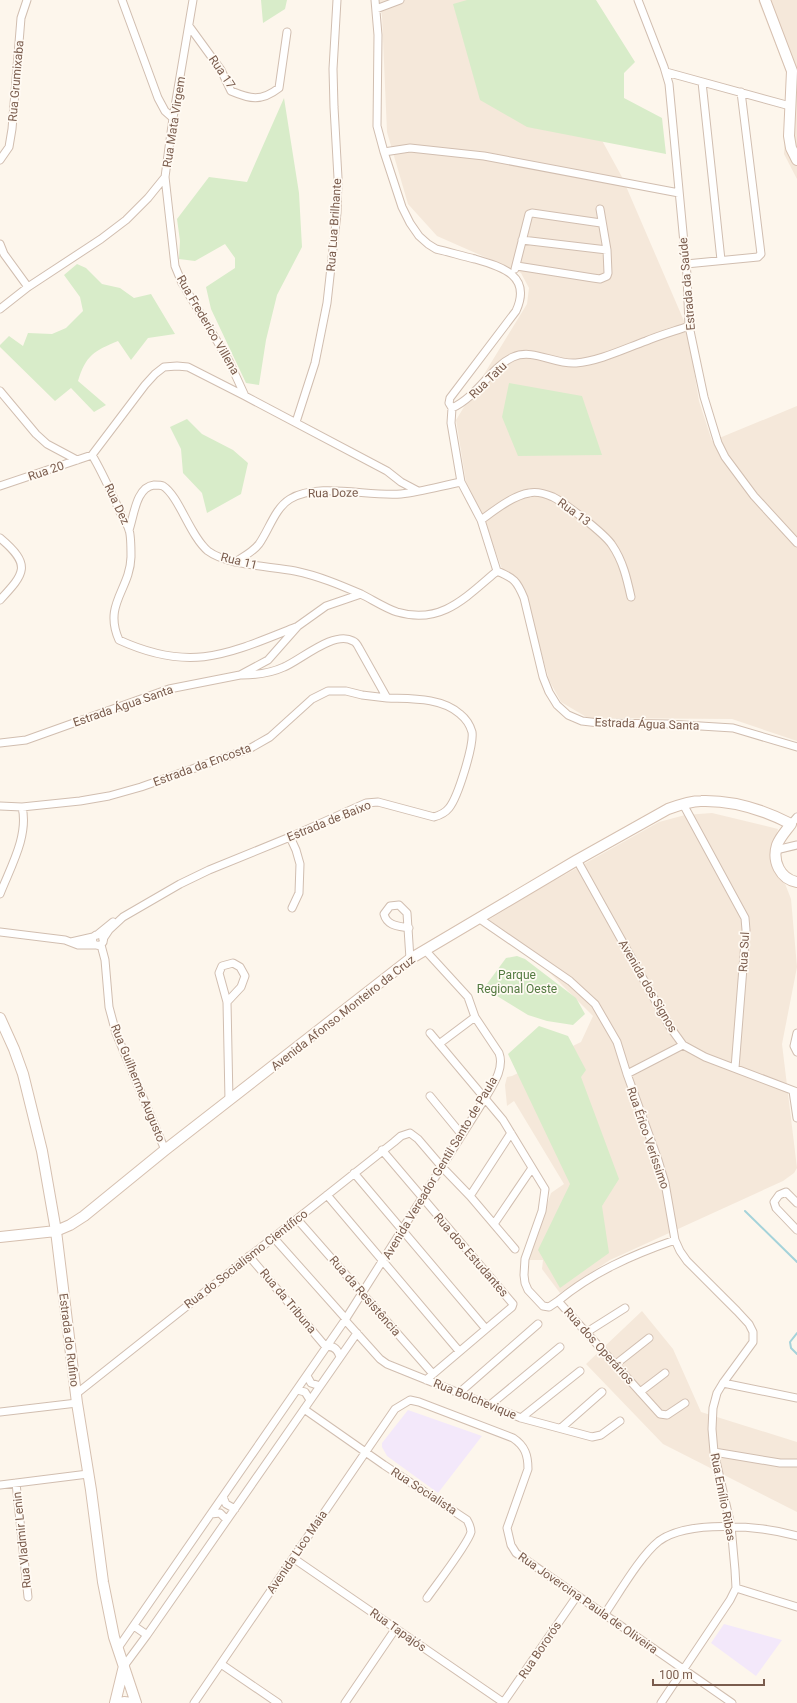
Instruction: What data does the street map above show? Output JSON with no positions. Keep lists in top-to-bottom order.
{
  "streets": {
    "street": [
      "Rua 17",
      "Rua Grumixaba",
      "Rua Mata Virgem",
      "Rua Lua Brilhante",
      "Estrada da Saúde",
      "Rua Frederico Villena",
      "Rua Tatu",
      "Rua 20",
      "Rua Doze",
      "Rua Dez",
      "Rua 13",
      "Rua 11",
      "Estrada Água Santa",
      "Estrada da Encosta",
      "Estrada de Baixo",
      "Rua Sul",
      "Avenida dos Signos",
      "Avenida Afonso Monteiro da Cruz",
      "Rua Guilherme Augusto",
      "Rua Érico Veríssimo",
      "Avenida Vereador Gentil Santo de Paula",
      "Rua dos Estudantes",
      "Rua do Socialismo Científico",
      "Rua da Resistência",
      "Rua da Tribuna",
      "Estrada do Rufino",
      "Rua dos Operários",
      "Rua Bolchevique",
      "Rua Socialista",
      "Rua Emílio Ribas",
      "Rua Vladmir Lenin",
      "Avenida Lico Maia",
      "Rua Jovercina Paula de Oliveira",
      "Rua Tapajós",
      "Rua Bororós"
    ]
  },
  "crossings": [
    ["Rua 17", "Rua Mata Virgem"],
    ["Rua Mata Virgem", "Rua Frederico Villena"],
    ["Estrada da Saúde", "Rua Tatu"],
    ["Rua 20", "Rua Dez"],
    ["Rua Doze", "Rua 11"],
    ["Rua Dez", "Rua 11"],
    ["Rua Dez", "Estrada Água Santa"],
    ["Rua 11", "Estrada Água Santa"],
    ["Estrada da Encosta", "Estrada de Baixo"],
    ["Estrada de Baixo", "Rua Guilherme Augusto"],
    ["Rua Sul", "Avenida dos Signos"],
    ["Rua Sul", "Avenida Afonso Monteiro da Cruz"],
    ["Avenida dos Signos", "Avenida Afonso Monteiro da Cruz"],
    ["Avenida Afonso Monteiro da Cruz", "Rua Guilherme Augusto"],
    ["Avenida Afonso Monteiro da Cruz", "Rua Érico Veríssimo"],
    ["Avenida Afonso Monteiro da Cruz", "Avenida Vereador Gentil Santo de Paula"],
    ["Avenida Afonso Monteiro da Cruz", "Estrada do Rufino"],
    ["Rua Érico Veríssimo", "Rua Emílio Ribas"],
    ["Avenida Vereador Gentil Santo de Paula", "Rua dos Estudantes"],
    ["Avenida Vereador Gentil Santo de Paula", "Rua do Socialismo Científico"],
    ["Avenida Vereador Gentil Santo de Paula", "Rua da Resistência"],
    ["Avenida Vereador Gentil Santo de Paula", "Rua da Tribuna"],
    ["Avenida Vereador Gentil Santo de Paula", "Estrada do Rufino"],
    ["Avenida Vereador Gentil Santo de Paula", "Rua dos Operários"],
    ["Avenida Vereador Gentil Santo de Paula", "Rua Bolchevique"],
    ["Rua dos Estudantes", "Rua do Socialismo Científico"],
    ["Rua do Socialismo Científico", "Rua da Resistência"],
    ["Rua do Socialismo Científico", "Rua da Tribuna"],
    ["Rua do Socialismo Científico", "Estrada do Rufino"],
    ["Rua do Socialismo Científico", "Rua Bolchevique"],
    ["Rua Socialista", "Avenida Lico Maia"],
    ["Avenida Lico Maia", "Rua Jovercina Paula de Oliveira"],
    ["Avenida Lico Maia", "Rua Tapajós"],
    ["Rua Jovercina Paula de Oliveira", "Rua Bororós"],
    ["Rua Tapajós", "Rua Bororós"]
  ],
  "parks": ["Parque Regional Oeste"],
  "scale_bar": "100 m"
}
